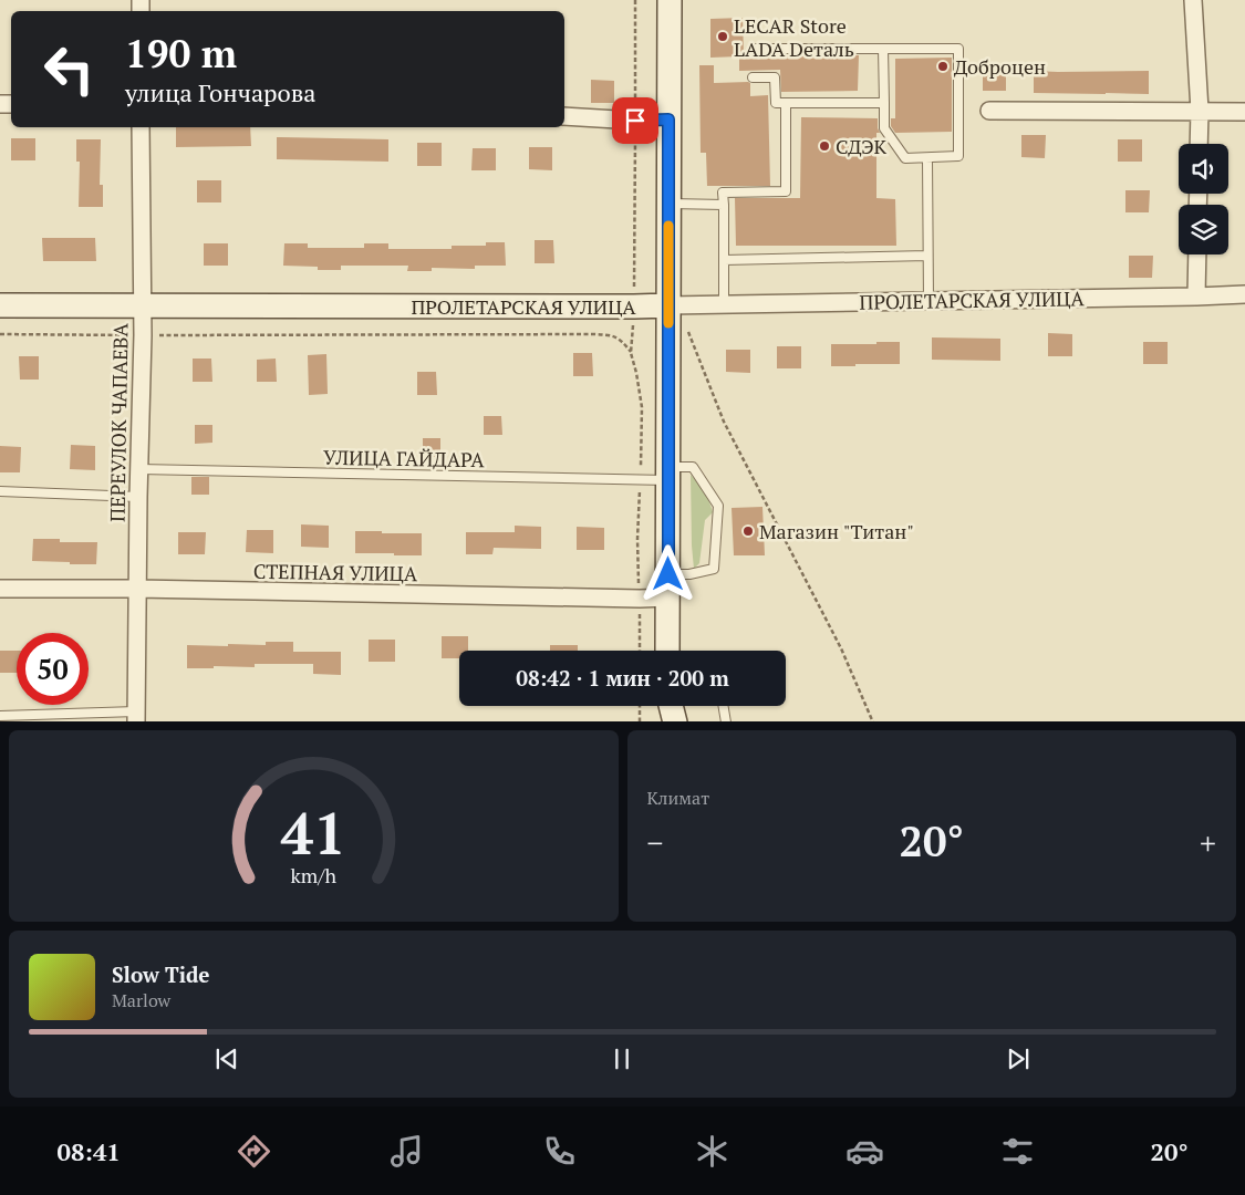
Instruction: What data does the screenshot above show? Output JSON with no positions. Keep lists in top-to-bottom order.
{
  "streets": {
    "main road": ["ПРОЛЕТАРСКАЯ УЛИЦА"],
    "street": ["ПЕРЕУЛОК ЧАПАЕВА", "СТЕПНАЯ УЛИЦА"],
    "lane": ["УЛИЦА ГАЙДАРА"]
  },
  "crossings": [
    ["ПРОЛЕТАРСКАЯ УЛИЦА", "ПЕРЕУЛОК ЧАПАЕВА"],
    ["ПЕРЕУЛОК ЧАПАЕВА", "УЛИЦА ГАЙДАРА"],
    ["ПЕРЕУЛОК ЧАПАЕВА", "СТЕПНАЯ УЛИЦА"]
  ],
  "places": [
    "LECAR Store LADA Dеталь",
    "Доброцен",
    "СДЭК",
    "Магазин \"Титан\""
  ],
  "page": {
    "turn": ["190 m", "улица Гончарова"],
    "limit": "50",
    "trip": "08:42 · 1 мин · 200 m",
    "tile": "Климат",
    "heat": ["−", "20°", "+"],
    "song": ["Slow Tide", "Marlow"],
    "tabs": ["08:41", "20°"],
    "gauge": ["41", "km/h"]
  }
}
